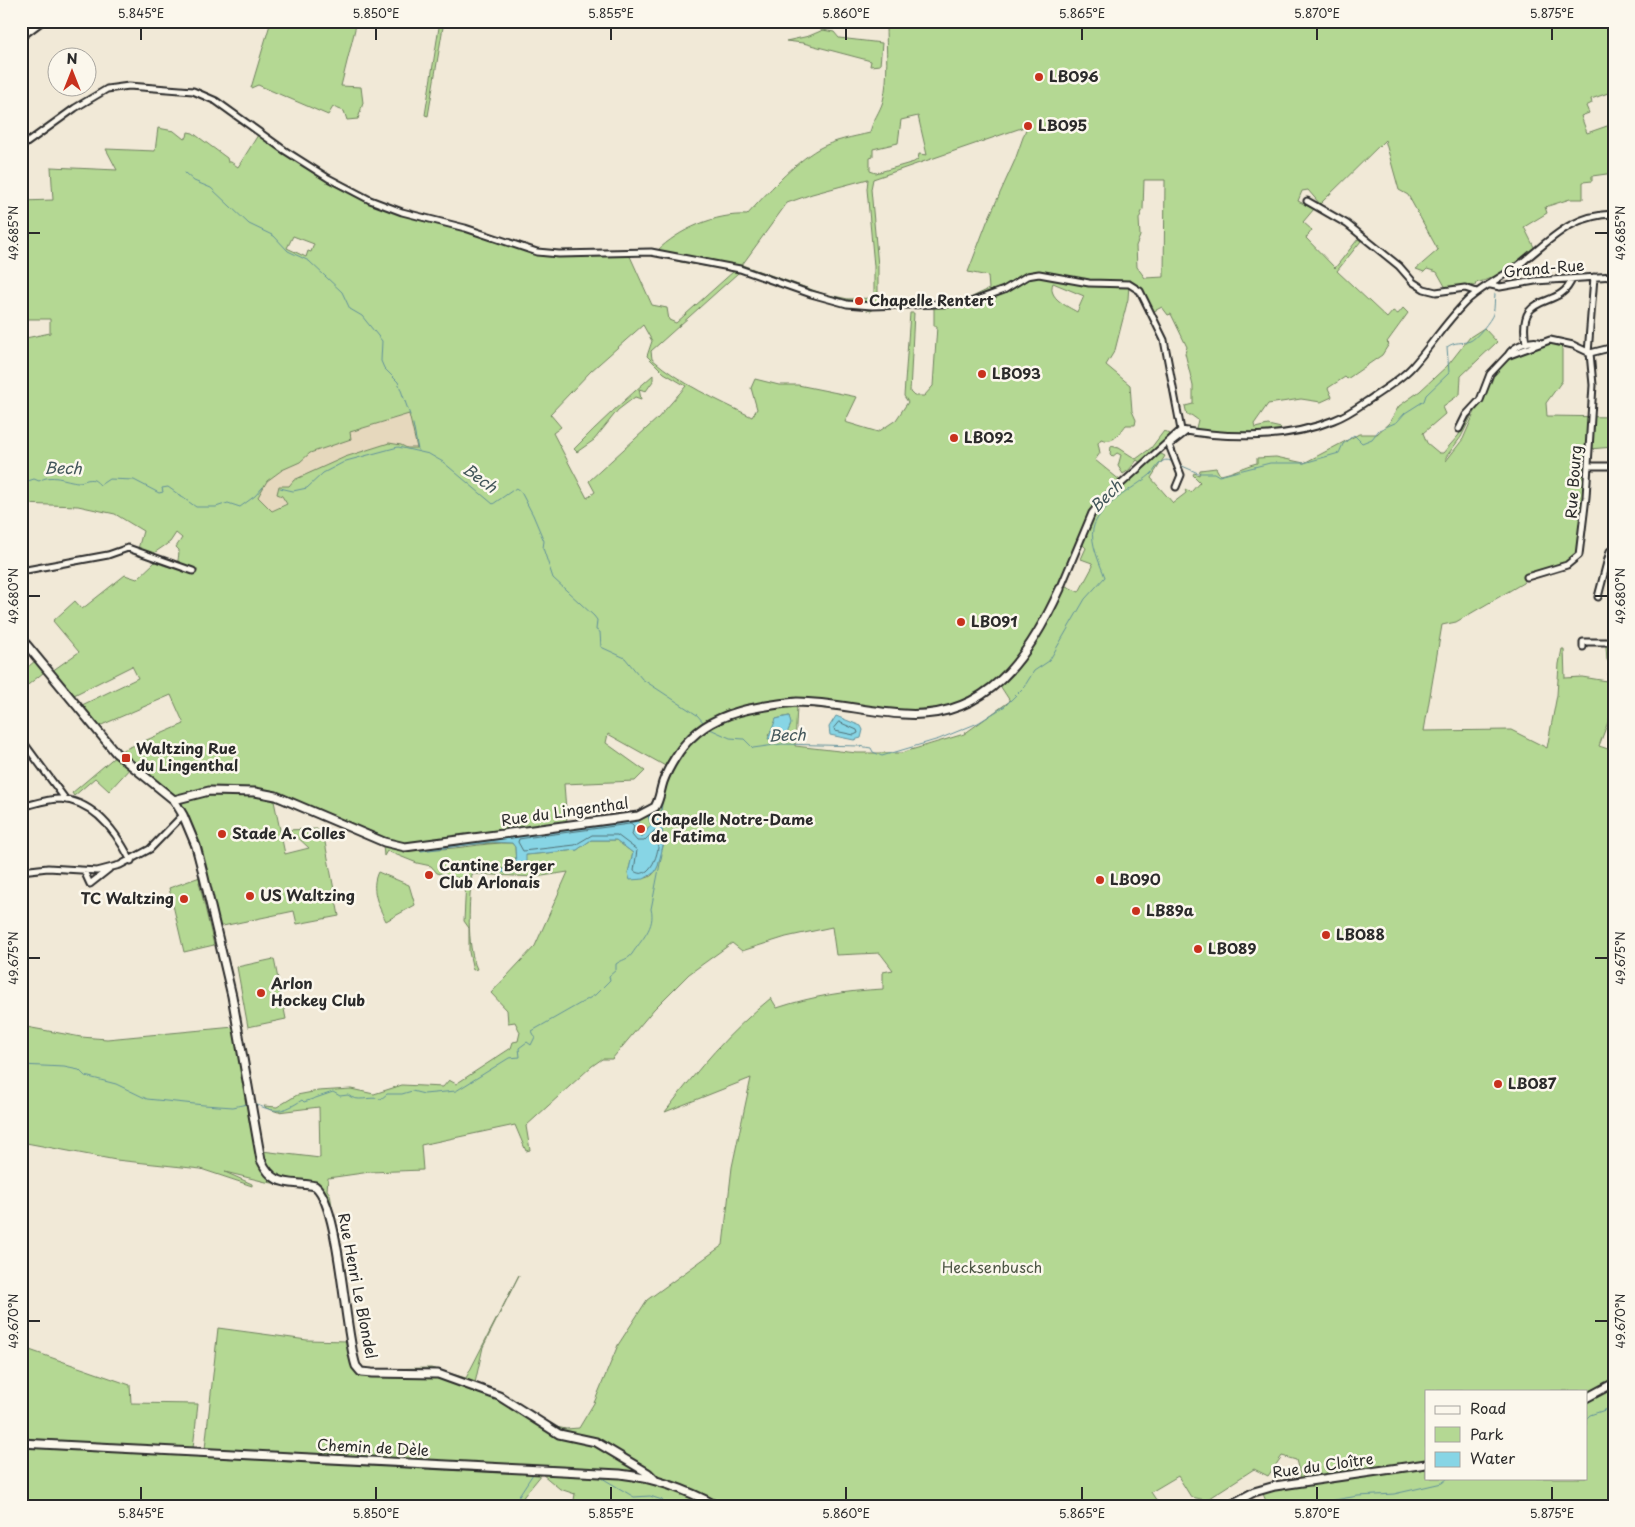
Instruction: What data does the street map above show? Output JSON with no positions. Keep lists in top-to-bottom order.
{
  "streets": {
    "street": [
      "Grand-Rue",
      "Rue Bourg",
      "Rue du Lingenthal",
      "Rue Henri Le Blondel",
      "Chemin de Dèle",
      "Rue du Cloître"
    ]
  },
  "crossings": [
    ["Grand-Rue", "Rue Bourg"],
    ["Rue Henri Le Blondel", "Chemin de Dèle"]
  ],
  "water": ["Bech"],
  "parks": ["Hecksenbusch"],
  "places": {
    "other": [
      "LB096",
      "LB095",
      "Chapelle Rentert",
      "LB093",
      "LB092",
      "LB091",
      "Chapelle Notre-Dame de Fatima",
      "Stade A. Colles",
      "Cantine Berger Club Arlonais",
      "LB090",
      "US Waltzing",
      "TC Waltzing",
      "LB89a",
      "LB088",
      "LB089",
      "Arlon Hockey Club",
      "LB087"
    ],
    "transit": ["Waltzing Rue du Lingenthal"]
  },
  "legend": ["Road", "Park", "Water"],
  "north": "top",
  "coordinates": [
    "5.845°E",
    "5.850°E",
    "5.855°E",
    "5.860°E",
    "5.865°E",
    "5.870°E",
    "5.875°E",
    "49.685°N",
    "49.680°N",
    "49.675°N",
    "49.670°N"
  ]
}
